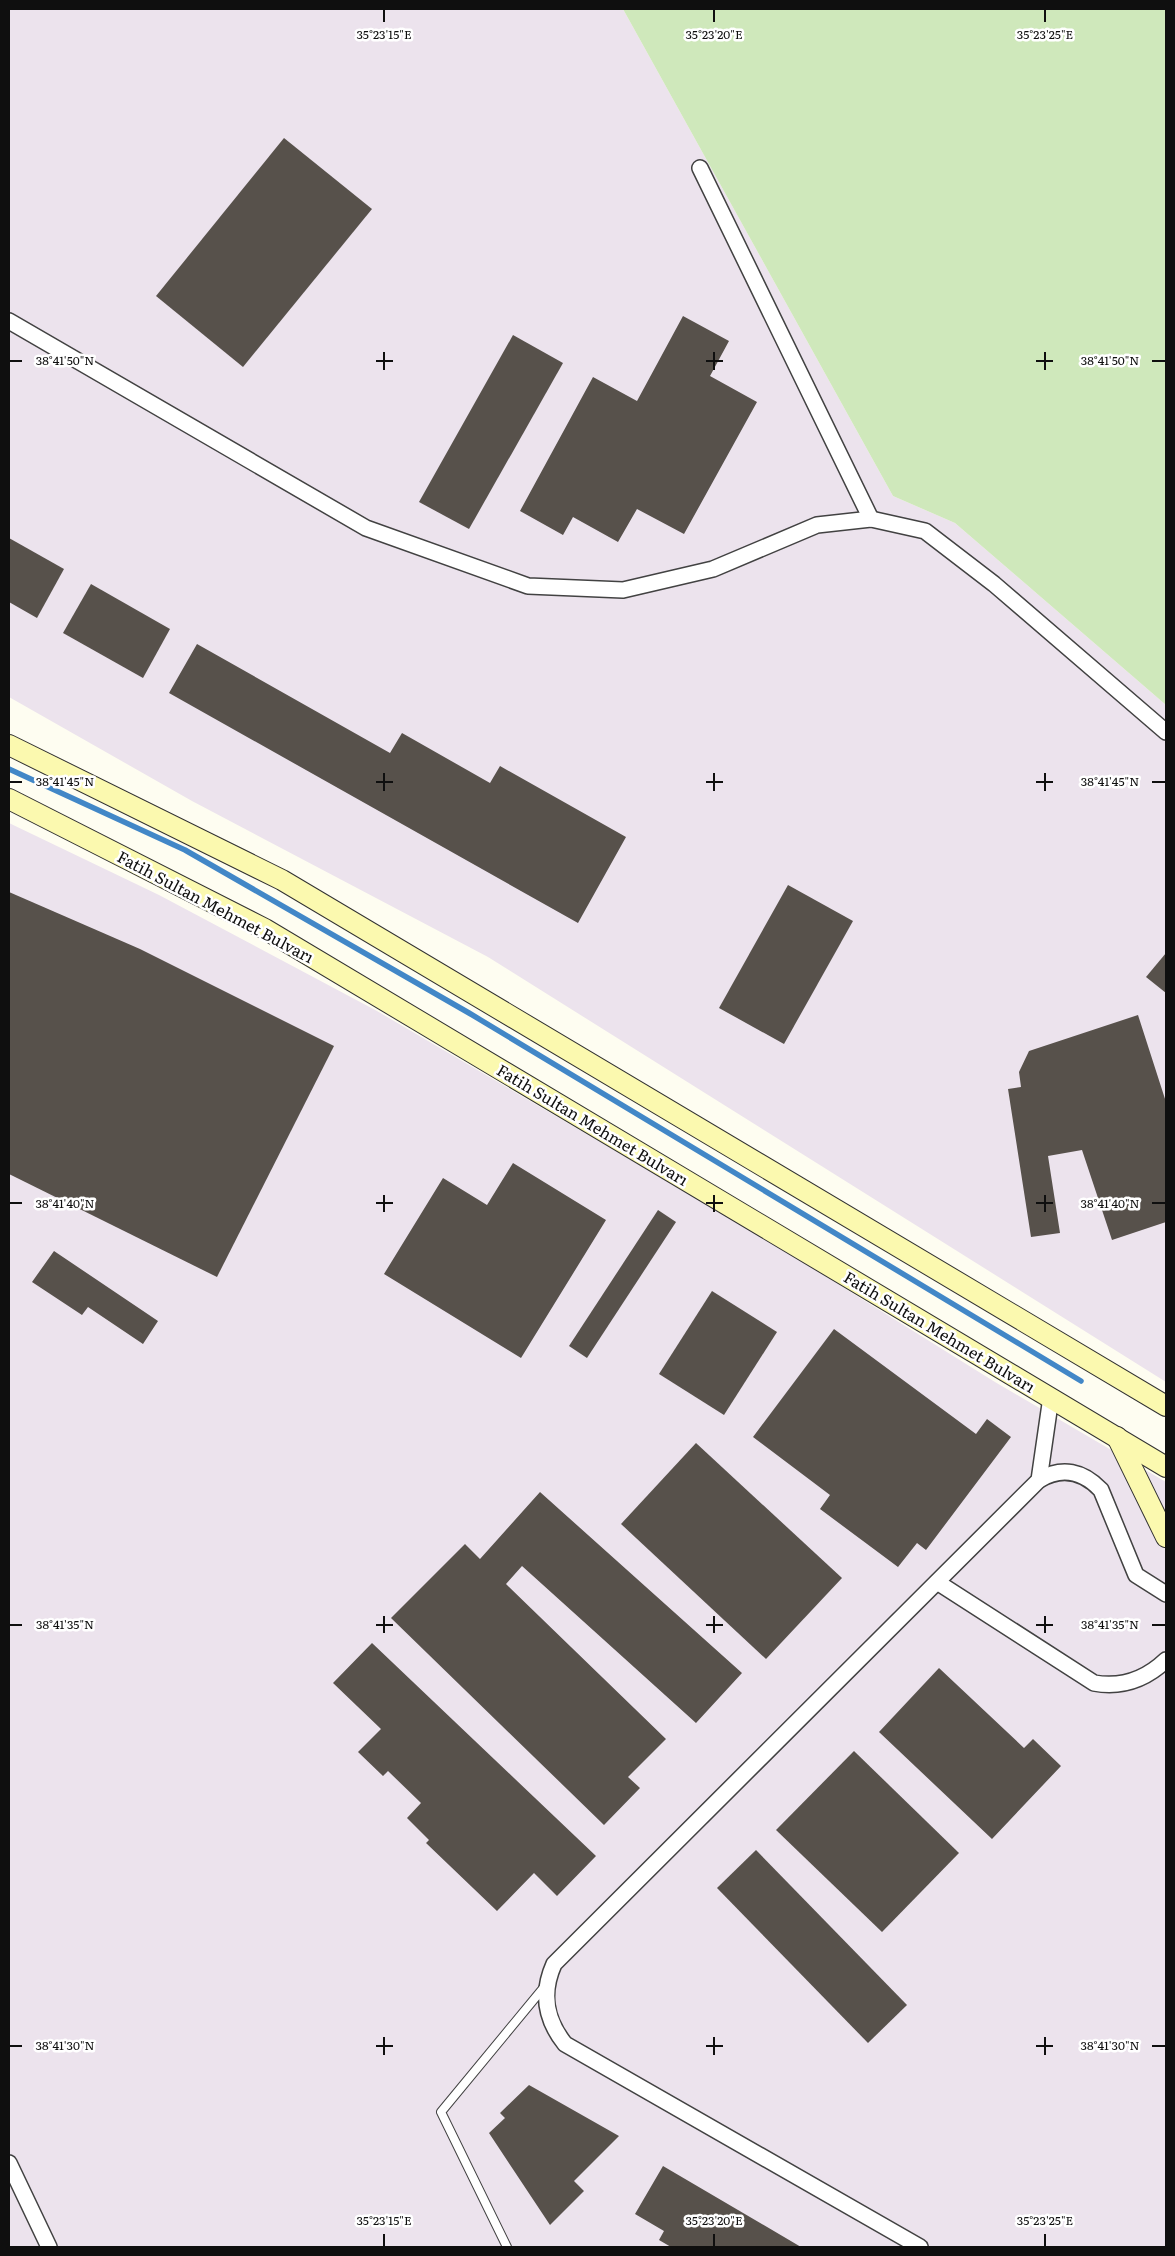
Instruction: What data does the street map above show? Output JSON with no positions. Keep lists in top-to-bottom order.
{
  "streets": {
    "main road": ["Fatih Sultan Mehmet Bulvarı"]
  },
  "coordinates": [
    "35°23'15\"E",
    "35°23'20\"E",
    "35°23'25\"E",
    "38°41'50\"N",
    "38°41'45\"N",
    "38°41'40\"N",
    "38°41'35\"N",
    "38°41'30\"N"
  ]
}
